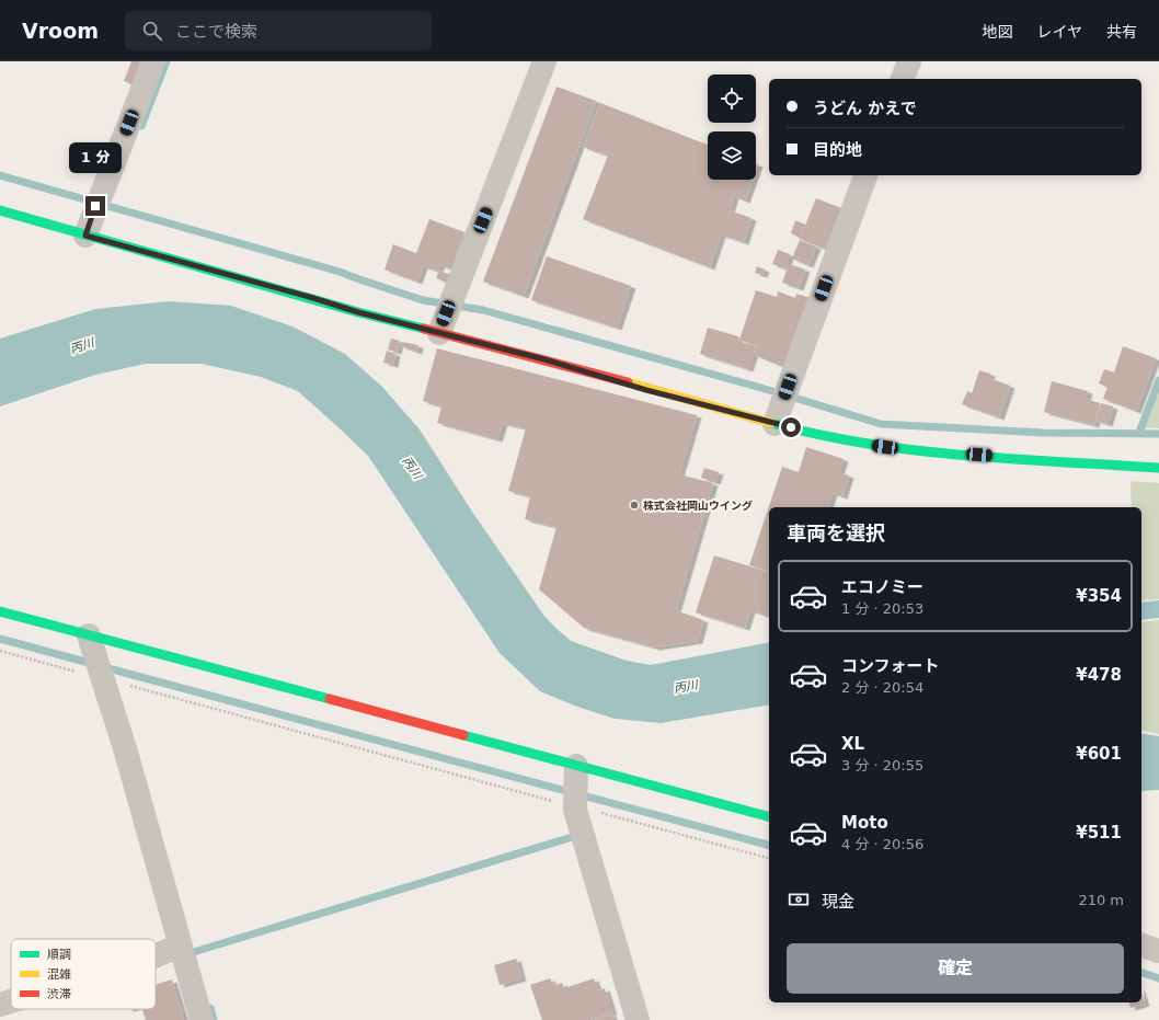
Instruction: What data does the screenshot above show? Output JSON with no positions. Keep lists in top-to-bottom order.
{
  "water": ["丙川"],
  "places": ["株式会社岡山ウイング"],
  "legend": ["順調", "混雑", "渋滞"],
  "page": {
    "header": "Vroom",
    "search": "ここで検索",
    "nav": ["地図", "レイヤ", "共有"],
    "banner": ["うどん かえで", "目的地"],
    "bubble": "1 分",
    "heading": "車両を選択",
    "list": [
      {
        "name": "エコノミー",
        "note": "1 分 · 20:53",
        "value": "¥354"
      },
      {
        "name": "コンフォート",
        "note": "2 分 · 20:54",
        "value": "¥478"
      },
      {
        "name": "XL",
        "note": "3 分 · 20:55",
        "value": "¥601"
      },
      {
        "name": "Moto",
        "note": "4 分 · 20:56",
        "value": "¥511"
      }
    ],
    "pay": ["現金", "210 m"],
    "buttons": "確定"
  }
}
